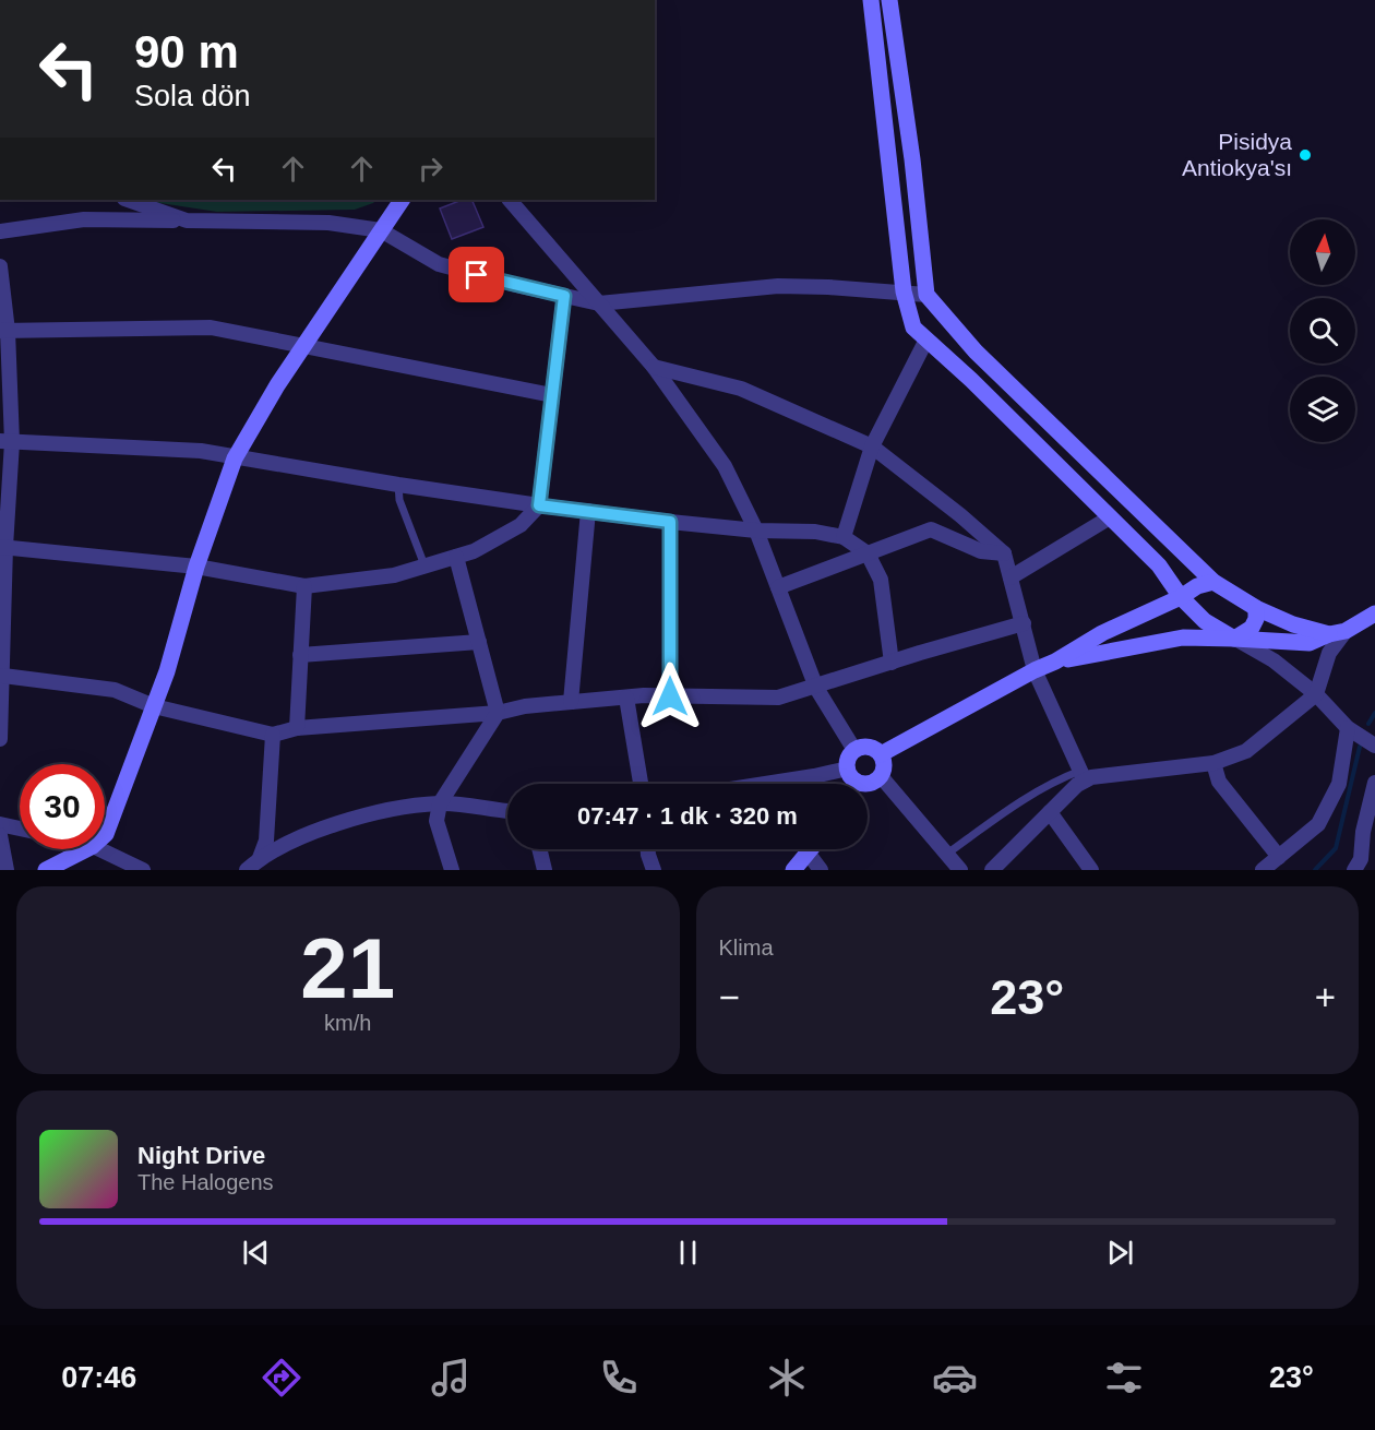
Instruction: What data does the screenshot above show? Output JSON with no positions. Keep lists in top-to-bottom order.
{
  "places": ["Pisidya Antiokya'sı"],
  "north": "top",
  "page": {
    "turn": ["90 m", "Sola dön"],
    "limit": "30",
    "trip": "07:47 · 1 dk · 320 m",
    "tile": [
      ["21", "km/h"],
      "Klima"
    ],
    "heat": ["−", "23°", "+"],
    "song": ["Night Drive", "The Halogens"],
    "tabs": ["07:46", "23°"]
  }
}
